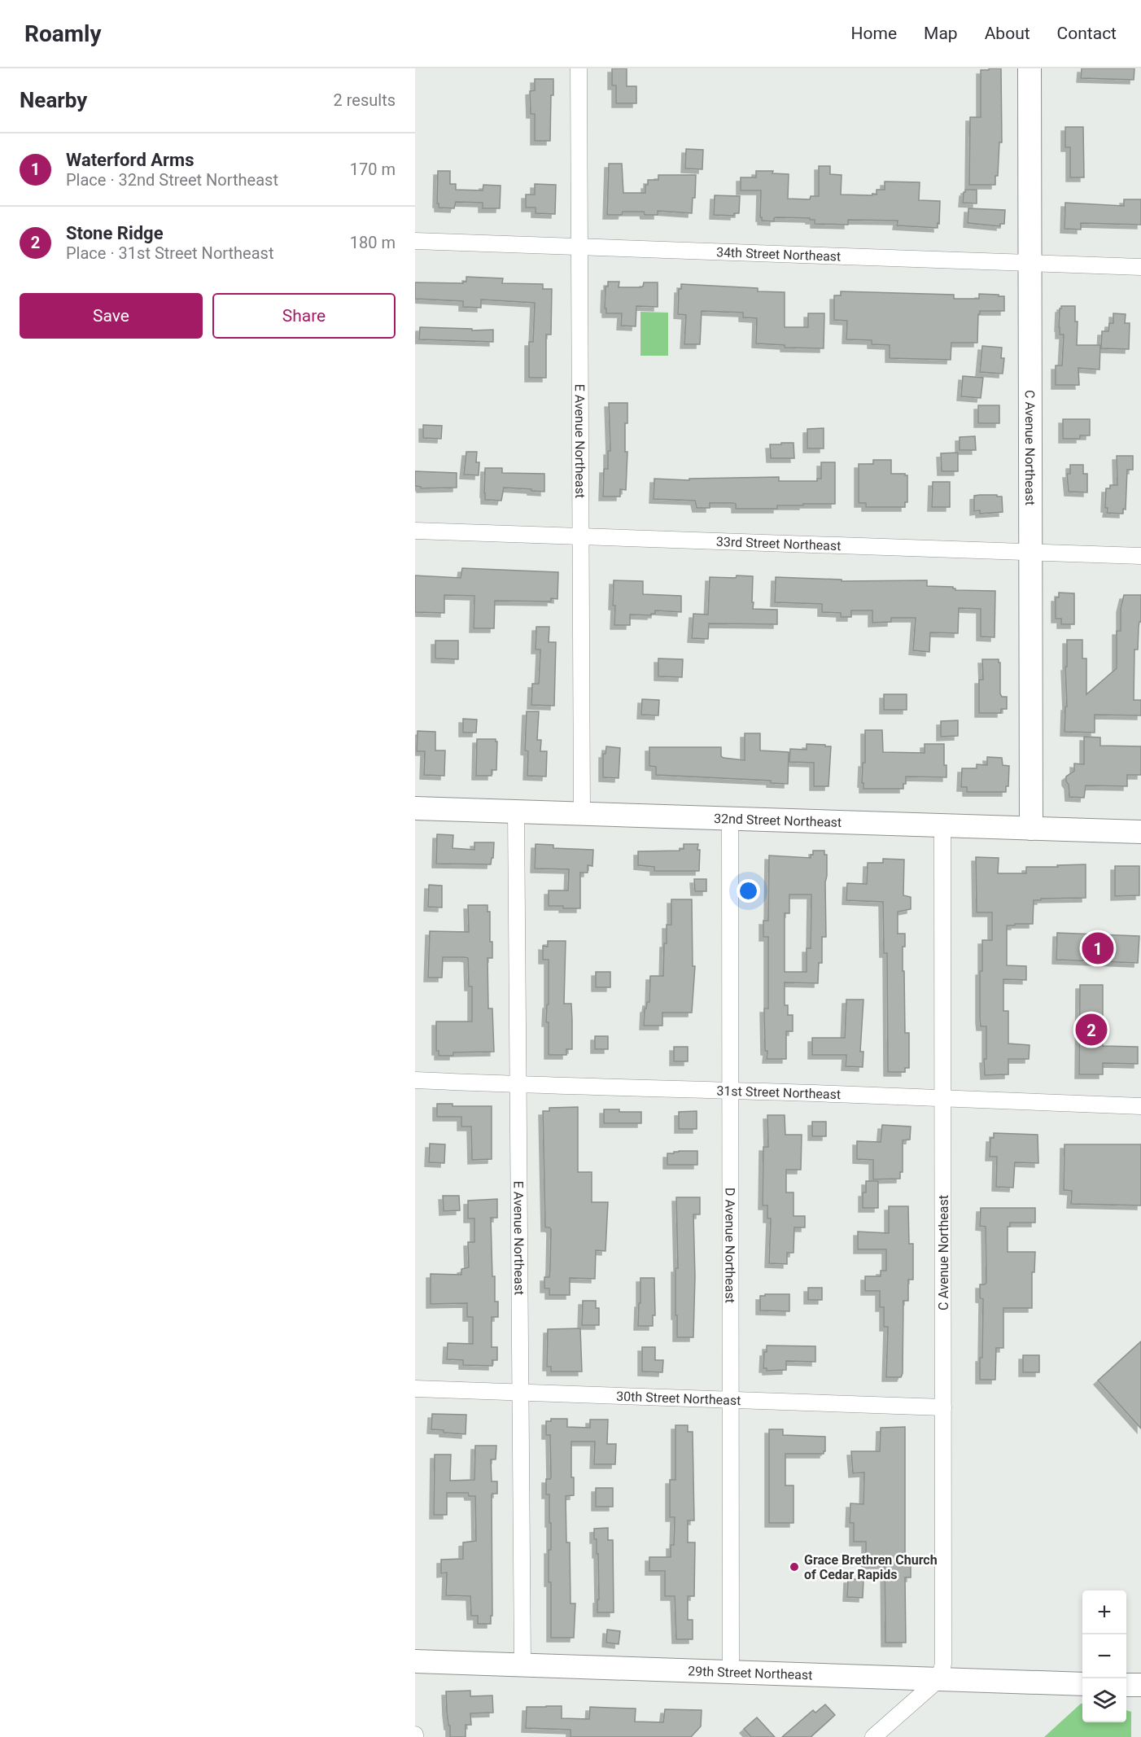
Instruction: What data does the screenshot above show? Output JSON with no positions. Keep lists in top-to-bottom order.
{
  "streets": {
    "main road": ["C Avenue Northeast", "32nd Street Northeast", "29th Street Northeast"],
    "street": [
      "34th Street Northeast",
      "E Avenue Northeast",
      "33rd Street Northeast",
      "31st Street Northeast",
      "D Avenue Northeast",
      "30th Street Northeast"
    ]
  },
  "crossings": [
    ["34th Street Northeast", "E Avenue Northeast"],
    ["34th Street Northeast", "C Avenue Northeast"],
    ["E Avenue Northeast", "33rd Street Northeast"],
    ["E Avenue Northeast", "32nd Street Northeast"],
    ["E Avenue Northeast", "31st Street Northeast"],
    ["E Avenue Northeast", "30th Street Northeast"],
    ["E Avenue Northeast", "29th Street Northeast"],
    ["C Avenue Northeast", "33rd Street Northeast"],
    ["C Avenue Northeast", "32nd Street Northeast"],
    ["C Avenue Northeast", "31st Street Northeast"],
    ["C Avenue Northeast", "30th Street Northeast"],
    ["C Avenue Northeast", "29th Street Northeast"],
    ["32nd Street Northeast", "D Avenue Northeast"],
    ["31st Street Northeast", "D Avenue Northeast"],
    ["D Avenue Northeast", "30th Street Northeast"],
    ["D Avenue Northeast", "29th Street Northeast"]
  ],
  "places": ["Grace Brethren Church of Cedar Rapids"],
  "page": {
    "header": "Roamly",
    "nav": [
      "Home",
      "Map",
      "About",
      "Contact"
    ],
    "heading": ["Nearby", "2 results"],
    "list": [
      {
        "mark": "1",
        "name": "Waterford Arms",
        "note": "Place · 32nd Street Northeast",
        "value": "170 m"
      },
      {
        "mark": "2",
        "name": "Stone Ridge",
        "note": "Place · 31st Street Northeast",
        "value": "180 m"
      }
    ],
    "buttons": ["Save", "Share"],
    "pins": ["1", "2"],
    "map_buttons": ["+", "−"]
  }
}
